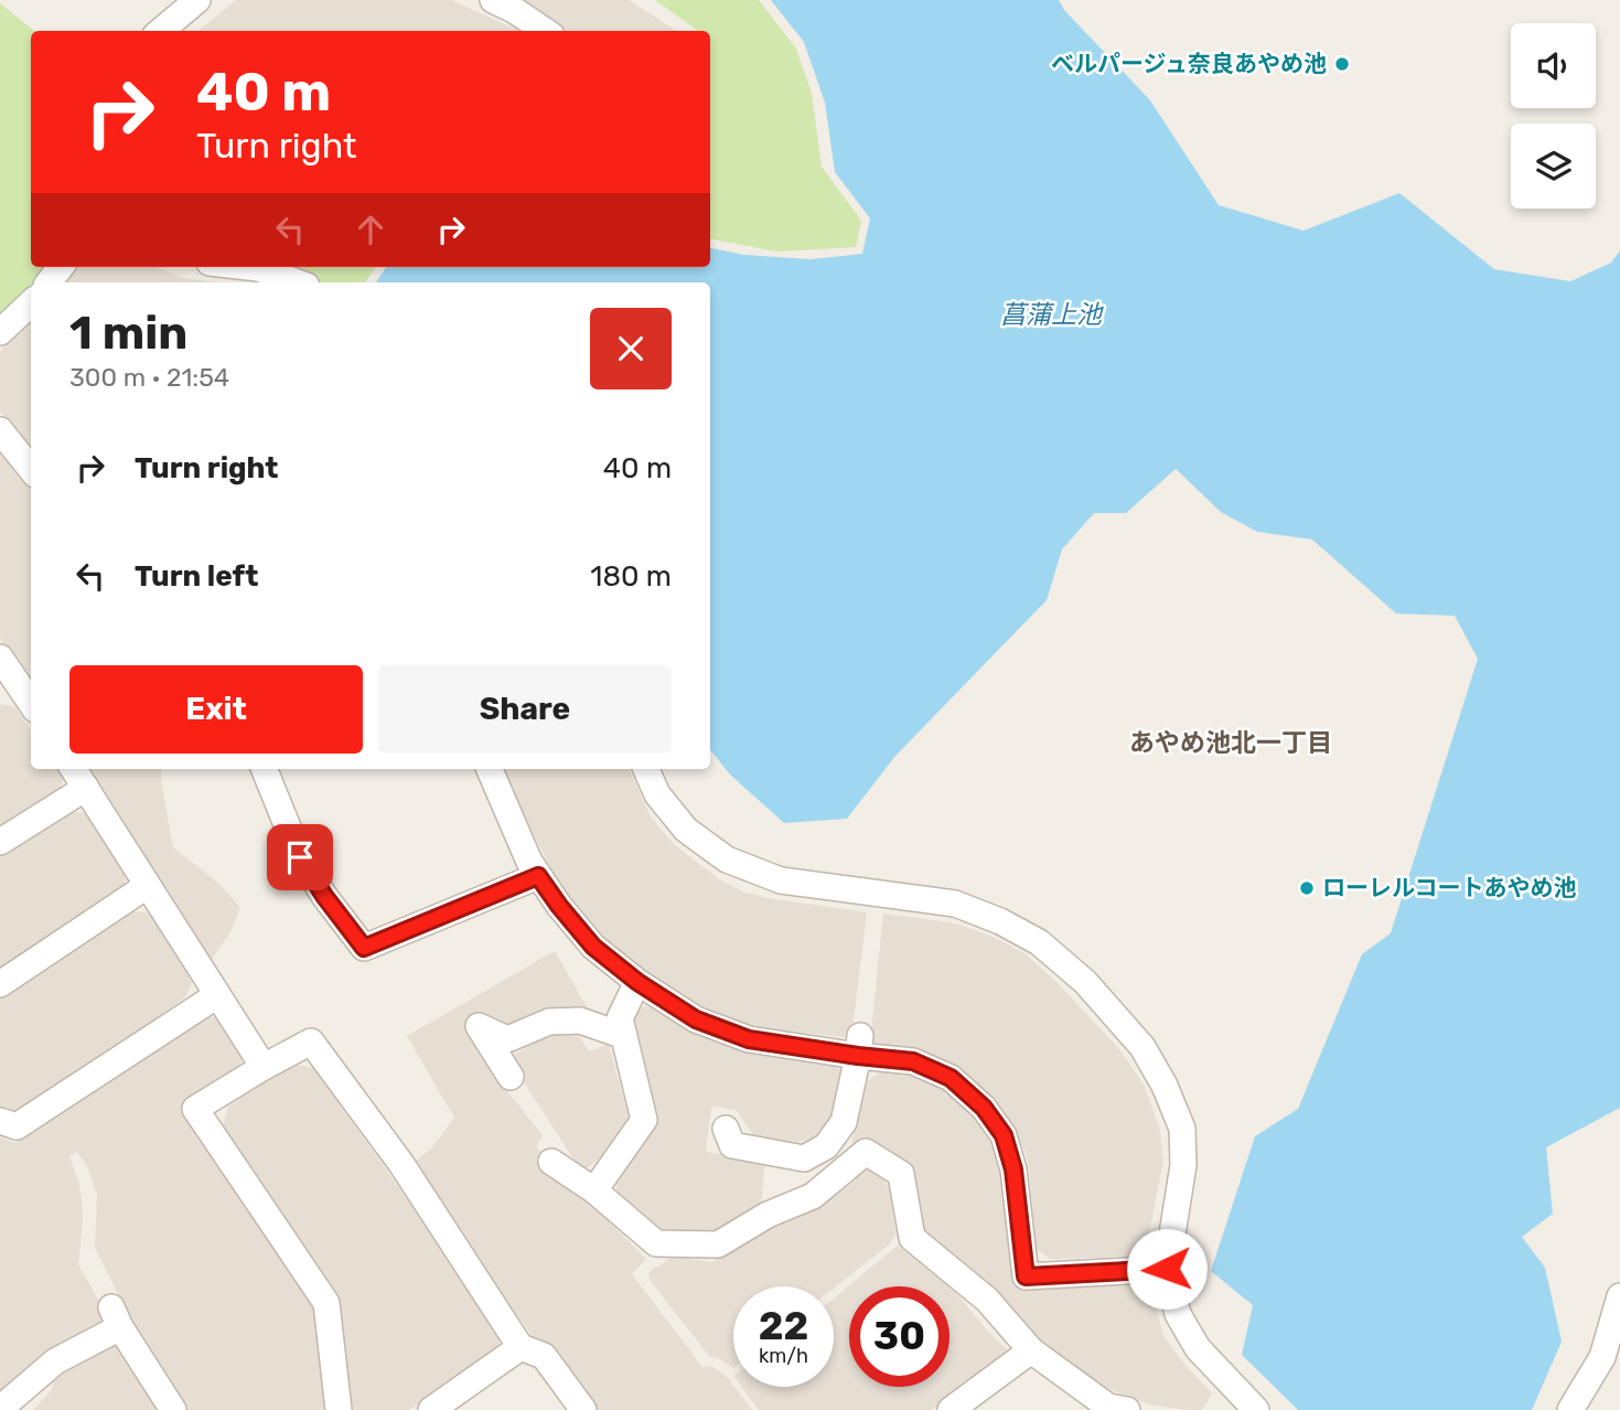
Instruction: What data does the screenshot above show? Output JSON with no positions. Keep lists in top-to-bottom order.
{
  "districts": ["あやめ池北一丁目"],
  "water": ["菖蒲上池"],
  "places": ["ベルパージュ奈良あやめ池", "ローレルコートあやめ池"],
  "page": {
    "turn": ["40 m", "Turn right"],
    "heading": ["1 min", "300 m · 21:54"],
    "list": [
      {
        "name": "Turn right",
        "value": "40 m"
      },
      {
        "name": "Turn left",
        "value": "180 m"
      }
    ],
    "buttons": ["Exit", "Share"],
    "speed": "22 km/h",
    "limit": "30"
  }
}
